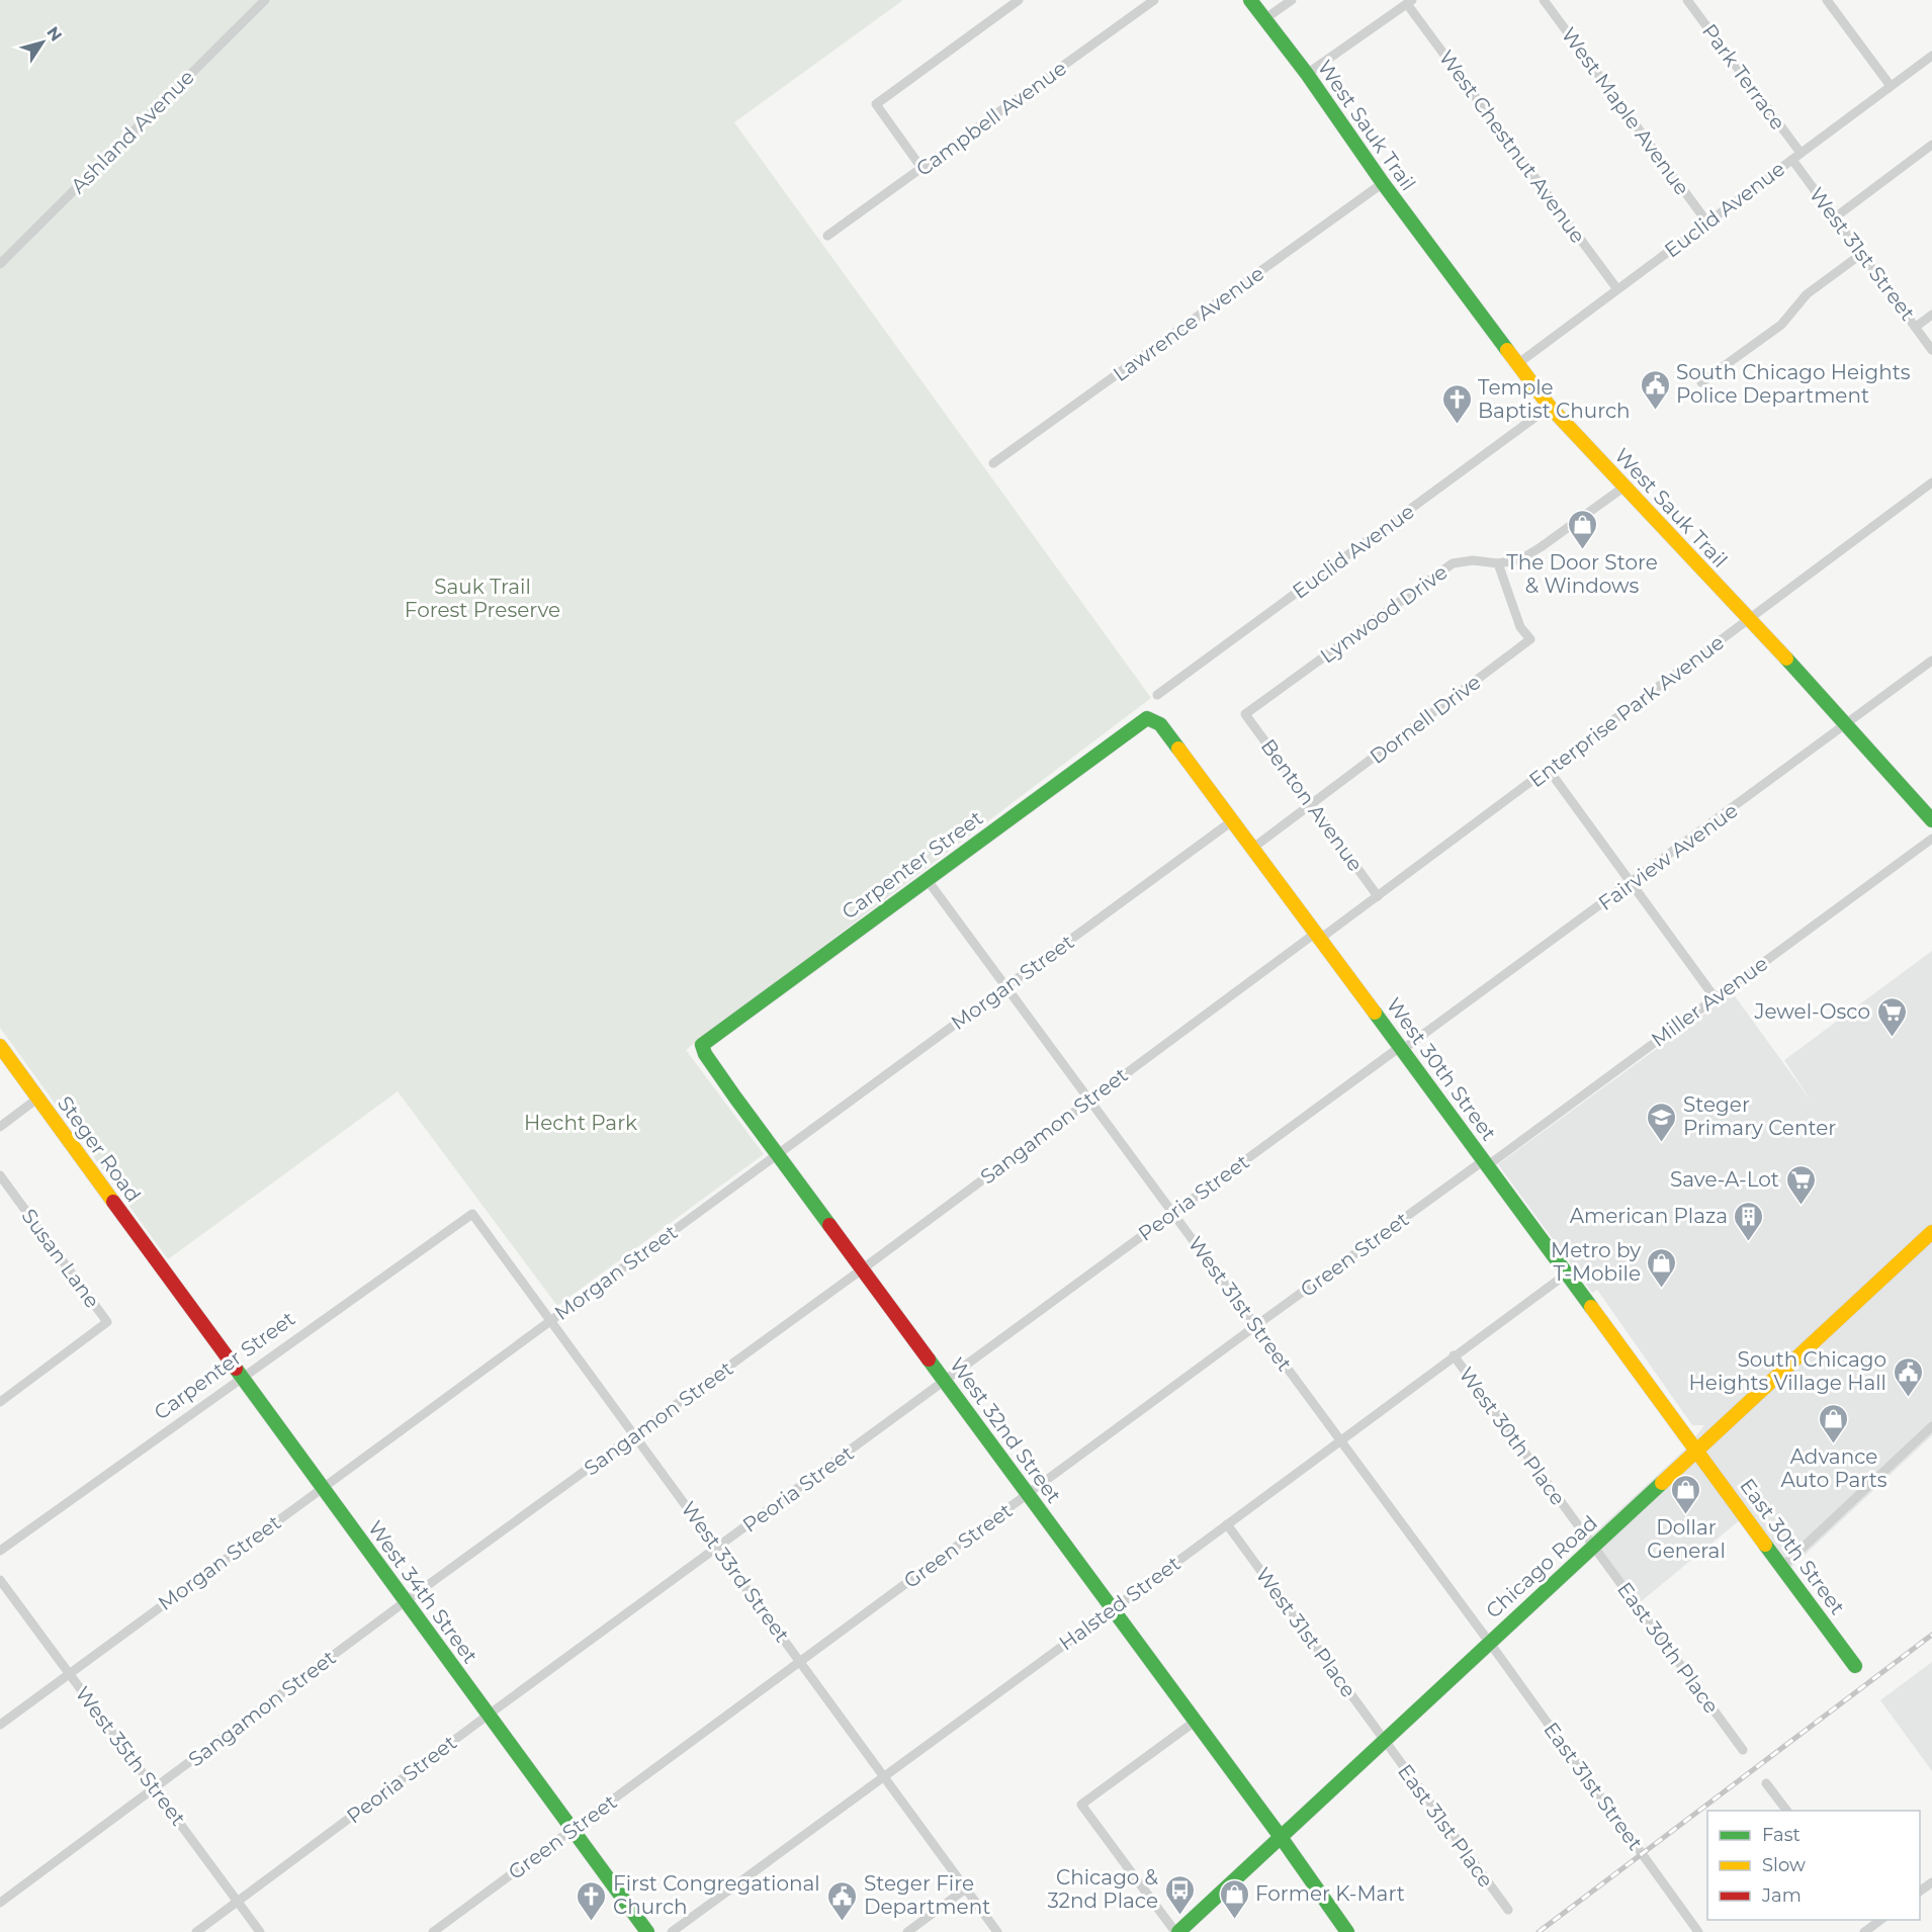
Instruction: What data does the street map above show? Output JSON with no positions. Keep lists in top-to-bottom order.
{
  "streets": {
    "street": [
      "Park Terrace",
      "West Maple Avenue",
      "Campbell Avenue",
      "West Sauk Trail",
      "Ashland Avenue",
      "West Chestnut Avenue",
      "Euclid Avenue",
      "West 31st Street",
      "Lawrence Avenue",
      "Lynwood Drive",
      "Enterprise Park Avenue",
      "Dornell Drive",
      "Benton Avenue",
      "Fairview Avenue",
      "Carpenter Street",
      "Morgan Street",
      "Miller Avenue",
      "West 30th Street",
      "Sangamon Street",
      "Steger Road",
      "Peoria Street",
      "Green Street",
      "Susan Lane",
      "West 32nd Street",
      "West 30th Place",
      "East 30th Street",
      "Chicago Road",
      "West 33rd Street",
      "West 34th Street",
      "Halsted Street",
      "West 31st Place",
      "East 30th Place",
      "West 35th Street",
      "East 31st Street",
      "East 31st Place"
    ]
  },
  "crossings": [
    ["Park Terrace", "Euclid Avenue"],
    ["Park Terrace", "West 31st Street"],
    ["West Maple Avenue", "Euclid Avenue"],
    ["West Sauk Trail", "Euclid Avenue"],
    ["West Sauk Trail", "Lawrence Avenue"],
    ["West Sauk Trail", "Lynwood Drive"],
    ["West Sauk Trail", "Enterprise Park Avenue"],
    ["West Sauk Trail", "Fairview Avenue"],
    ["West Chestnut Avenue", "Euclid Avenue"],
    ["Euclid Avenue", "West 31st Street"],
    ["West 31st Street", "Carpenter Street"],
    ["West 31st Street", "Morgan Street"],
    ["West 31st Street", "Sangamon Street"],
    ["West 31st Street", "Peoria Street"],
    ["West 31st Street", "Green Street"],
    ["West 31st Street", "Chicago Road"],
    ["West 31st Street", "Halsted Street"],
    ["West 31st Street", "East 31st Street"],
    ["Lynwood Drive", "Dornell Drive"],
    ["Lynwood Drive", "Benton Avenue"],
    ["Enterprise Park Avenue", "Benton Avenue"],
    ["Enterprise Park Avenue", "West 30th Street"],
    ["Enterprise Park Avenue", "Sangamon Street"],
    ["Dornell Drive", "Benton Avenue"],
    ["Dornell Drive", "West 30th Street"],
    ["Fairview Avenue", "West 30th Street"],
    ["Fairview Avenue", "Peoria Street"],
    ["Carpenter Street", "West 30th Street"],
    ["Carpenter Street", "West 32nd Street"],
    ["Carpenter Street", "West 33rd Street"],
    ["Carpenter Street", "West 34th Street"],
    ["Morgan Street", "West 30th Street"],
    ["Morgan Street", "West 32nd Street"],
    ["Morgan Street", "West 33rd Street"],
    ["Morgan Street", "West 34th Street"],
    ["Morgan Street", "West 35th Street"],
    ["Miller Avenue", "West 30th Street"],
    ["Miller Avenue", "Green Street"],
    ["West 30th Street", "Sangamon Street"],
    ["West 30th Street", "Peoria Street"],
    ["West 30th Street", "Green Street"],
    ["West 30th Street", "East 30th Street"],
    ["West 30th Street", "Chicago Road"],
    ["West 30th Street", "Halsted Street"],
    ["Sangamon Street", "West 32nd Street"],
    ["Sangamon Street", "West 33rd Street"],
    ["Sangamon Street", "West 34th Street"],
    ["Sangamon Street", "West 35th Street"],
    ["Steger Road", "West 34th Street"],
    ["Peoria Street", "West 32nd Street"],
    ["Peoria Street", "West 33rd Street"],
    ["Peoria Street", "West 34th Street"],
    ["Peoria Street", "West 35th Street"],
    ["Green Street", "West 32nd Street"],
    ["Green Street", "West 33rd Street"],
    ["Green Street", "West 34th Street"],
    ["West 32nd Street", "Chicago Road"],
    ["West 32nd Street", "Halsted Street"],
    ["West 30th Place", "Chicago Road"],
    ["West 30th Place", "Halsted Street"],
    ["West 30th Place", "East 30th Place"],
    ["East 30th Street", "Chicago Road"],
    ["Chicago Road", "West 31st Place"],
    ["Chicago Road", "East 30th Place"],
    ["Chicago Road", "East 31st Street"],
    ["Chicago Road", "East 31st Place"],
    ["West 33rd Street", "Halsted Street"],
    ["Halsted Street", "West 31st Place"],
    ["West 31st Place", "East 31st Place"]
  ],
  "parks": ["Sauk Trail Forest Preserve", "Hecht Park"],
  "places": {
    "public building": ["South Chicago Heights Police Department", "South Chicago Heights Village Hall", "Steger Fire Department"],
    "church": ["Temple Baptist Church", "First Congregational Church"],
    "shop": [
      "The Door Store & Windows",
      "Metro by T-Mobile",
      "Advance Auto Parts",
      "Dollar General",
      "Former K-Mart"
    ],
    "supermarket": ["Jewel-Osco", "Save-A-Lot"],
    "school or university": ["Steger Primary Center"],
    "building": ["American Plaza"],
    "bus stop": ["Chicago & 32nd Place"]
  },
  "legend": ["Fast", "Slow", "Jam"],
  "north": "top right"
}
